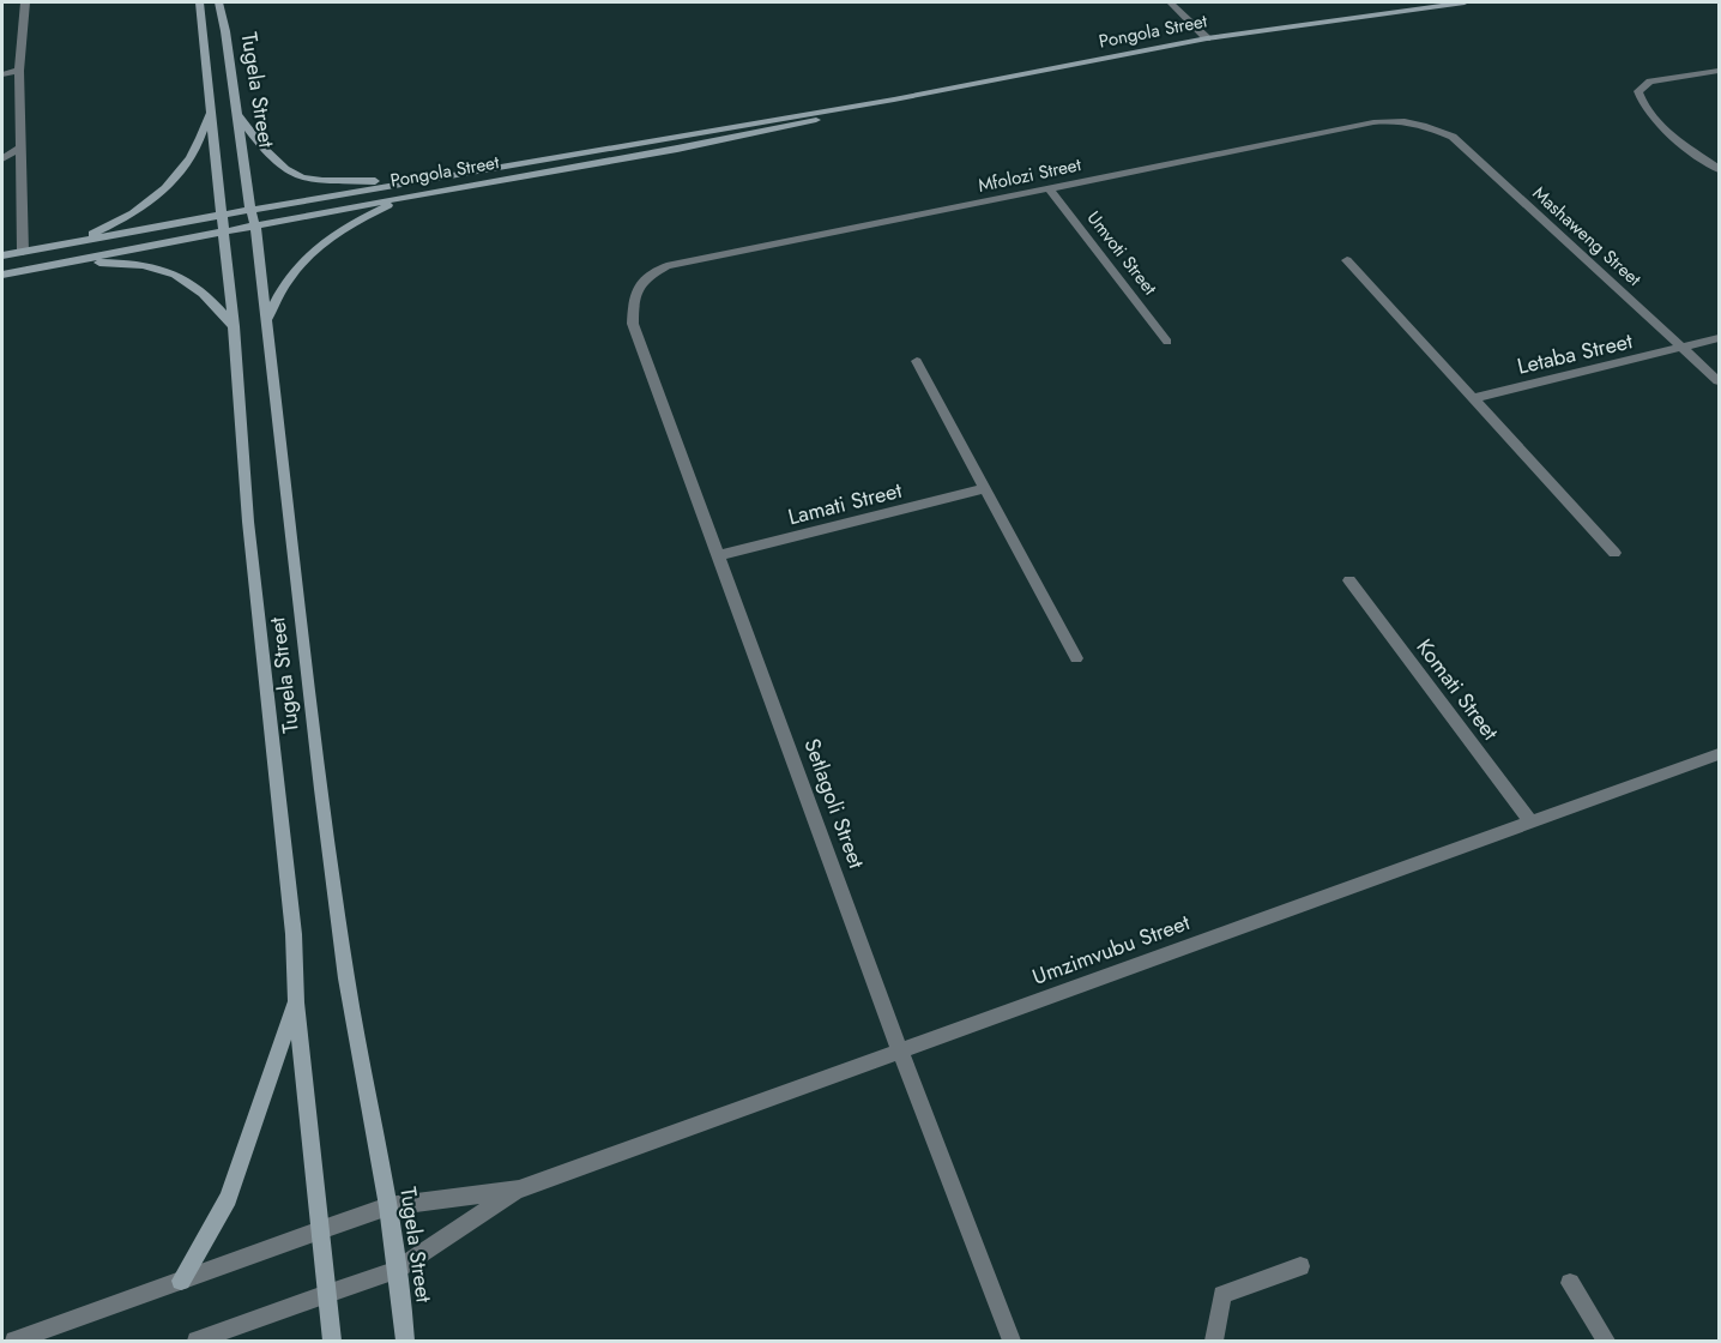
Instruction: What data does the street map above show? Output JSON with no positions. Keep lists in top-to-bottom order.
{
  "streets": {
    "street": [
      "Pongola Street",
      "Tugela Street",
      "Mfolozi Street",
      "Mashaweng Street",
      "Umvoti Street",
      "Letaba Street",
      "Lamati Street",
      "Komati Street",
      "Setlagoli Street",
      "Umzimvubu Street"
    ]
  },
  "crossings": [
    ["Pongola Street", "Tugela Street"],
    ["Tugela Street", "Umzimvubu Street"],
    ["Mfolozi Street", "Mashaweng Street"],
    ["Mfolozi Street", "Umvoti Street"],
    ["Mfolozi Street", "Setlagoli Street"],
    ["Mashaweng Street", "Letaba Street"],
    ["Lamati Street", "Setlagoli Street"],
    ["Komati Street", "Umzimvubu Street"],
    ["Setlagoli Street", "Umzimvubu Street"]
  ]
}
